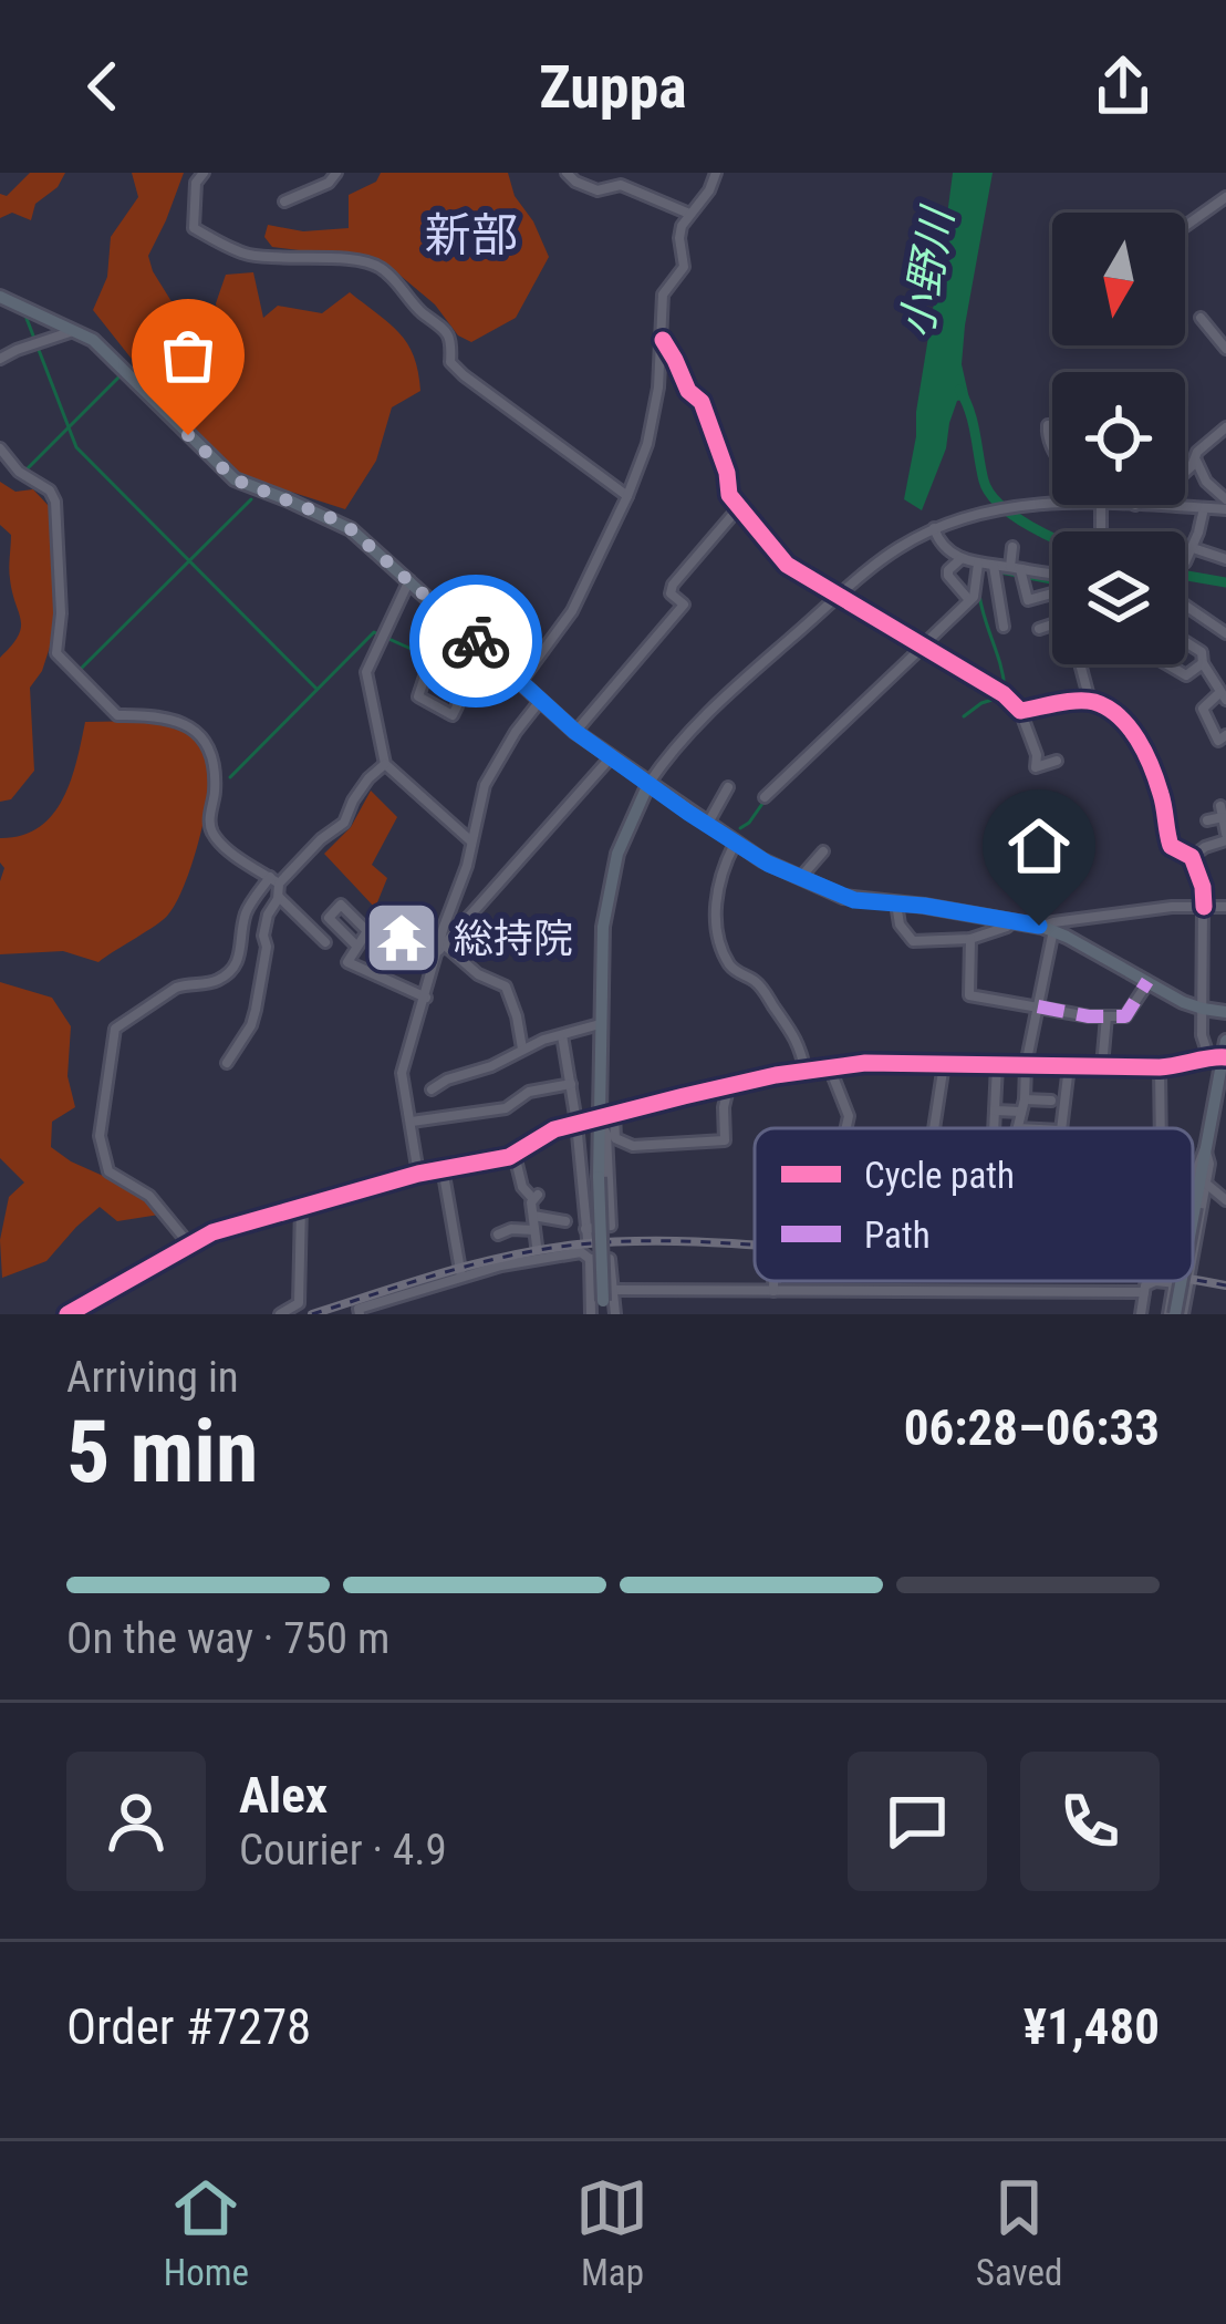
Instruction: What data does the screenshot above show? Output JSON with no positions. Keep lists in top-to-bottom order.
{
  "districts": ["新部"],
  "water": ["小野川"],
  "places": {
    "temple": ["総持院"]
  },
  "legend": ["Cycle path", "Path"],
  "north": "bottom",
  "page": {
    "header": "Zuppa",
    "heading": ["5 min", "Arriving in", "06:28–06:33"],
    "panel": [
      "Alex",
      "Courier · 4.9",
      "Order #7278",
      "¥1,480"
    ],
    "bar": "On the way · 750 m",
    "tabs": ["Home", "Map", "Saved"]
  }
}
